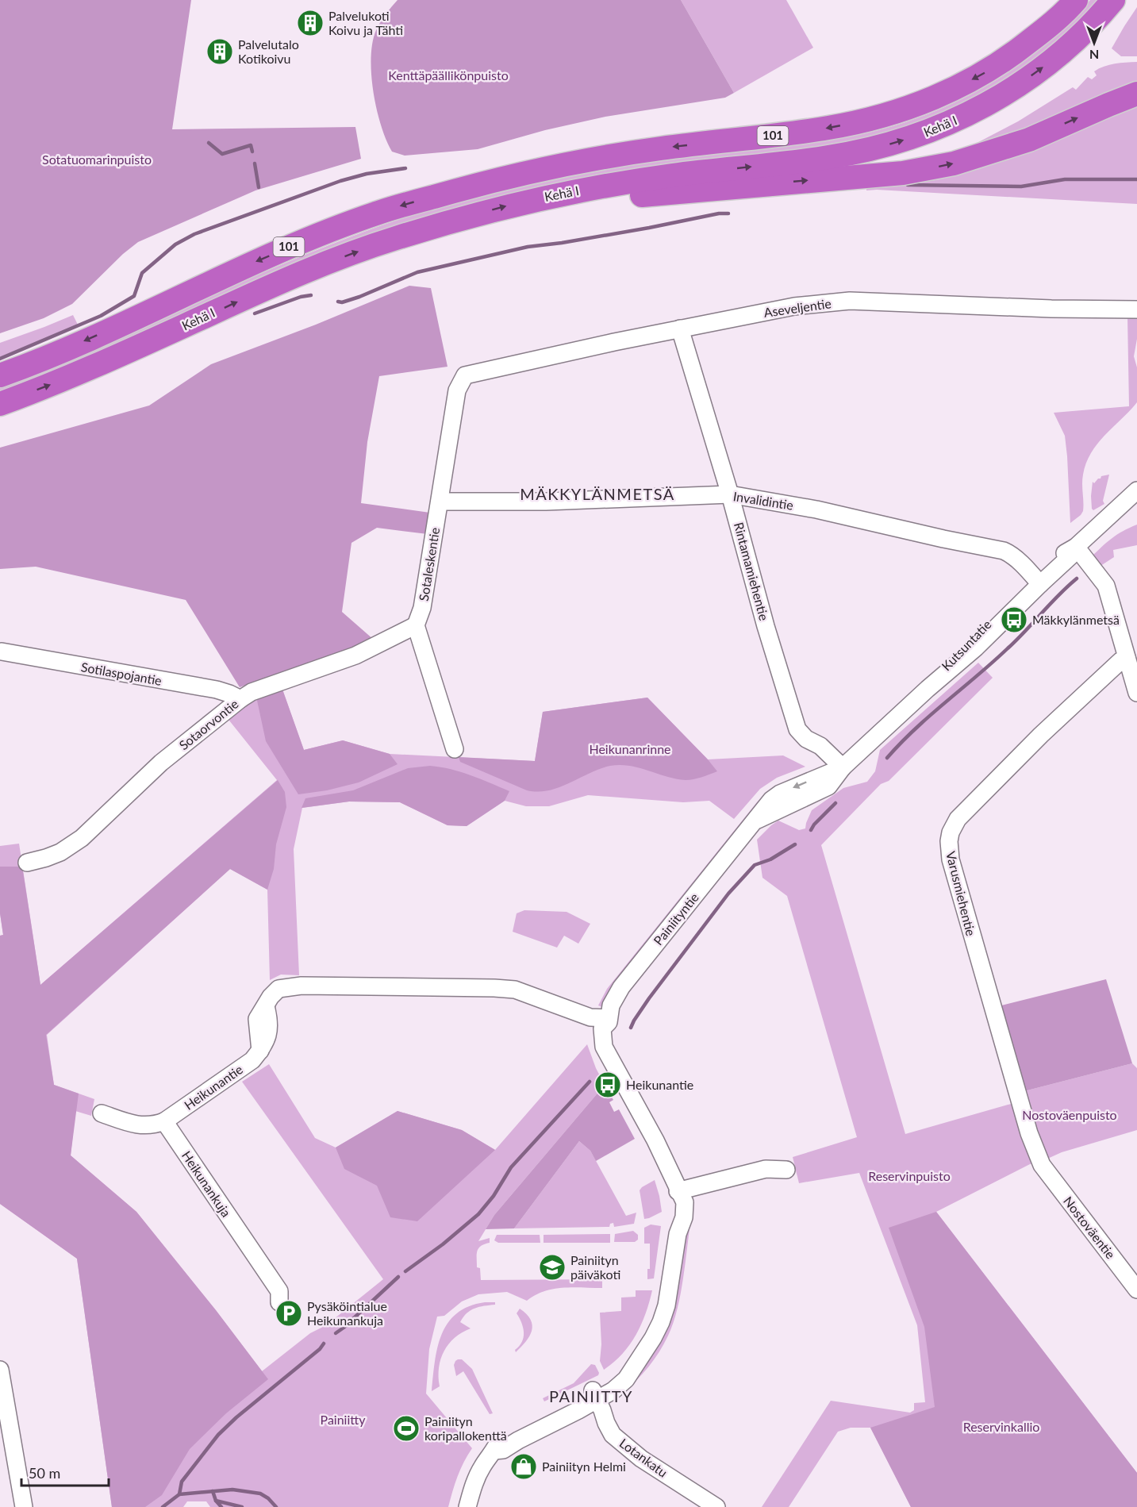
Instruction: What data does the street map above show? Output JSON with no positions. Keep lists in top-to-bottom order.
{
  "streets": {
    "highway": ["Kehä I", "101"],
    "street": [
      "Aseveljentie",
      "Invalidintie",
      "Sotaleskentie",
      "Rintamamiehentie",
      "Kutsuntatie",
      "Sotilaspojantie",
      "Sotaorvontie",
      "Varusmiehentie",
      "Painiityntie",
      "Heikunantie",
      "Heikunankuja",
      "Nostoväentie",
      "Lotankatu"
    ]
  },
  "crossings": [
    ["Kehä I", "101"],
    ["Aseveljentie", "Sotaleskentie"],
    ["Aseveljentie", "Rintamamiehentie"],
    ["Invalidintie", "Sotaleskentie"],
    ["Invalidintie", "Rintamamiehentie"],
    ["Invalidintie", "Kutsuntatie"],
    ["Sotaleskentie", "Sotaorvontie"],
    ["Rintamamiehentie", "Kutsuntatie"],
    ["Rintamamiehentie", "Painiityntie"],
    ["Kutsuntatie", "Painiityntie"],
    ["Sotilaspojantie", "Sotaorvontie"],
    ["Varusmiehentie", "Nostoväentie"],
    ["Painiityntie", "Heikunantie"],
    ["Painiityntie", "Lotankatu"],
    ["Heikunantie", "Heikunankuja"]
  ],
  "districts": ["MÄKKYLÄNMETSÄ", "PAINIITTY"],
  "parks": [
    "Kenttäpäällikönpuisto",
    "Sotatuomarinpuisto",
    "Heikunanrinne",
    "Nostoväenpuisto",
    "Reservinpuisto",
    "Painiitty",
    "Reservinkallio"
  ],
  "places": {
    "building": ["Palvelukoti Koivu ja Tähti", "Palvelutalo Kotikoivu"],
    "bus stop": ["Mäkkylänmetsä", "Heikunantie"],
    "school or university": ["Painiityn päiväkoti"],
    "parking": ["Pysäköintialue Heikunankuja"],
    "sports": ["Painiityn koripallokenttä"],
    "shop": ["Painiityn Helmi"]
  },
  "scale_bar": "50 m",
  "north": "bottom"
}
